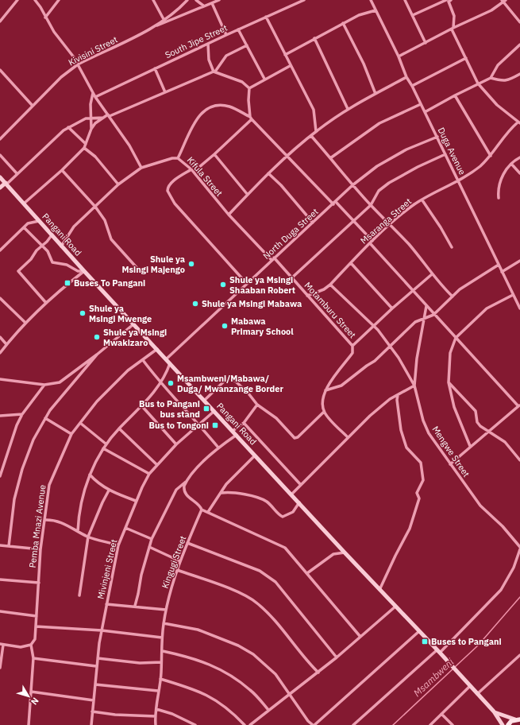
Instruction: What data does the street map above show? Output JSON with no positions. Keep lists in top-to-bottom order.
{
  "streets": {
    "main road": ["Pangani Road"],
    "street": [
      "South Jipe Street",
      "Kivisini Street",
      "Duga Avenue",
      "Kifula Street",
      "Msaranga Street",
      "North Duga Street",
      "Motamburu Street",
      "Mengwe Street",
      "Pemba Mnazi Avenue",
      "Kingugi Street",
      "Mivinjeni Street"
    ]
  },
  "crossings": [
    ["Duga Avenue", "Msaranga Street"],
    ["Duga Avenue", "North Duga Street"],
    ["Kifula Street", "North Duga Street"],
    ["Kifula Street", "Pangani Road"],
    ["Kifula Street", "Motamburu Street"],
    ["Msaranga Street", "Motamburu Street"],
    ["North Duga Street", "Pangani Road"],
    ["North Duga Street", "Motamburu Street"],
    ["Pangani Road", "Pemba Mnazi Avenue"],
    ["Pangani Road", "Mivinjeni Street"]
  ],
  "water": ["Msambweni"],
  "places": {
    "other": [
      "Shule ya Msingi Majengo",
      "Shule ya Msingi Shaaban Robert",
      "Shule ya Msingi Mabawa",
      "Shule ya Msingi Mwenge",
      "Mabawa Primary School",
      "Shule ya Msingi Mwakizaro",
      "Msambweni/Mabawa/ Duga/ Mwanzange Border"
    ],
    "transit": [
      "Buses To Pangani",
      "Bus to Pangani bus stand",
      "Bus to Tongoni",
      "Buses to Pangani"
    ]
  },
  "north": "bottom right"
}
